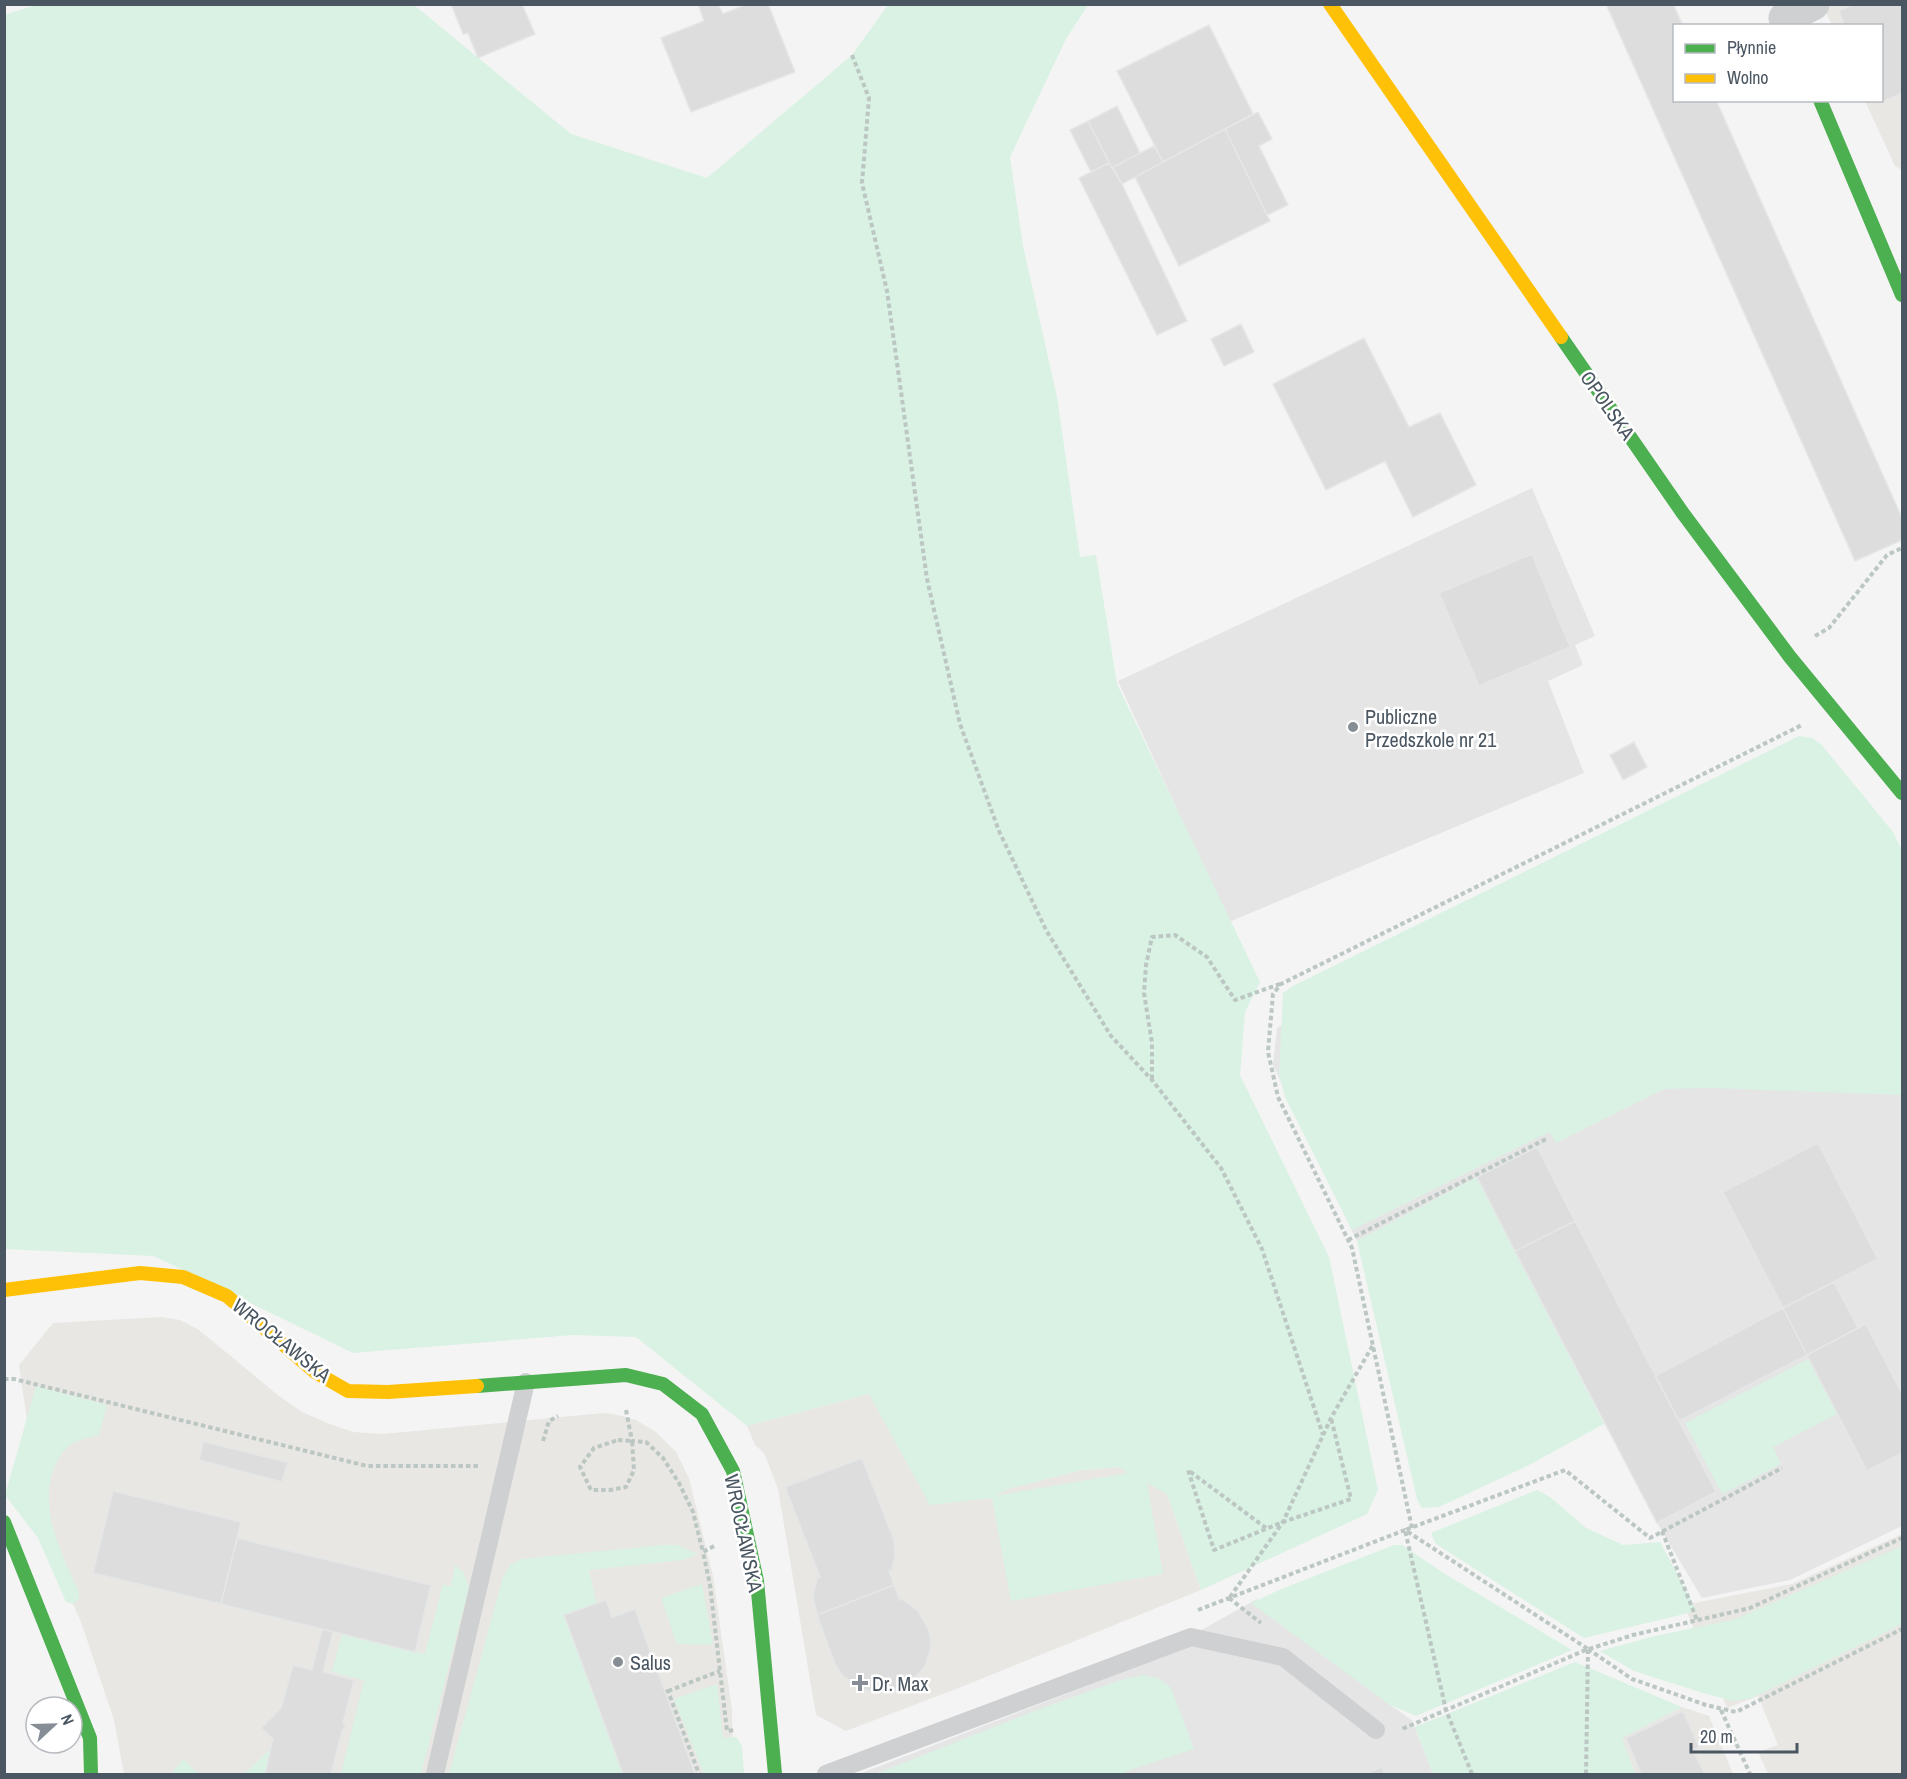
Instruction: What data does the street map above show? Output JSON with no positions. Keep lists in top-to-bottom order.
{
  "streets": {
    "street": ["OPOLSKA", "WROCŁAWSKA"]
  },
  "places": {
    "other": ["Publiczne Przedszkole nr 21", "Salus"],
    "health": ["Dr. Max"]
  },
  "legend": ["Płynnie", "Wolno"],
  "scale_bar": "20 m",
  "north": "right"
}
